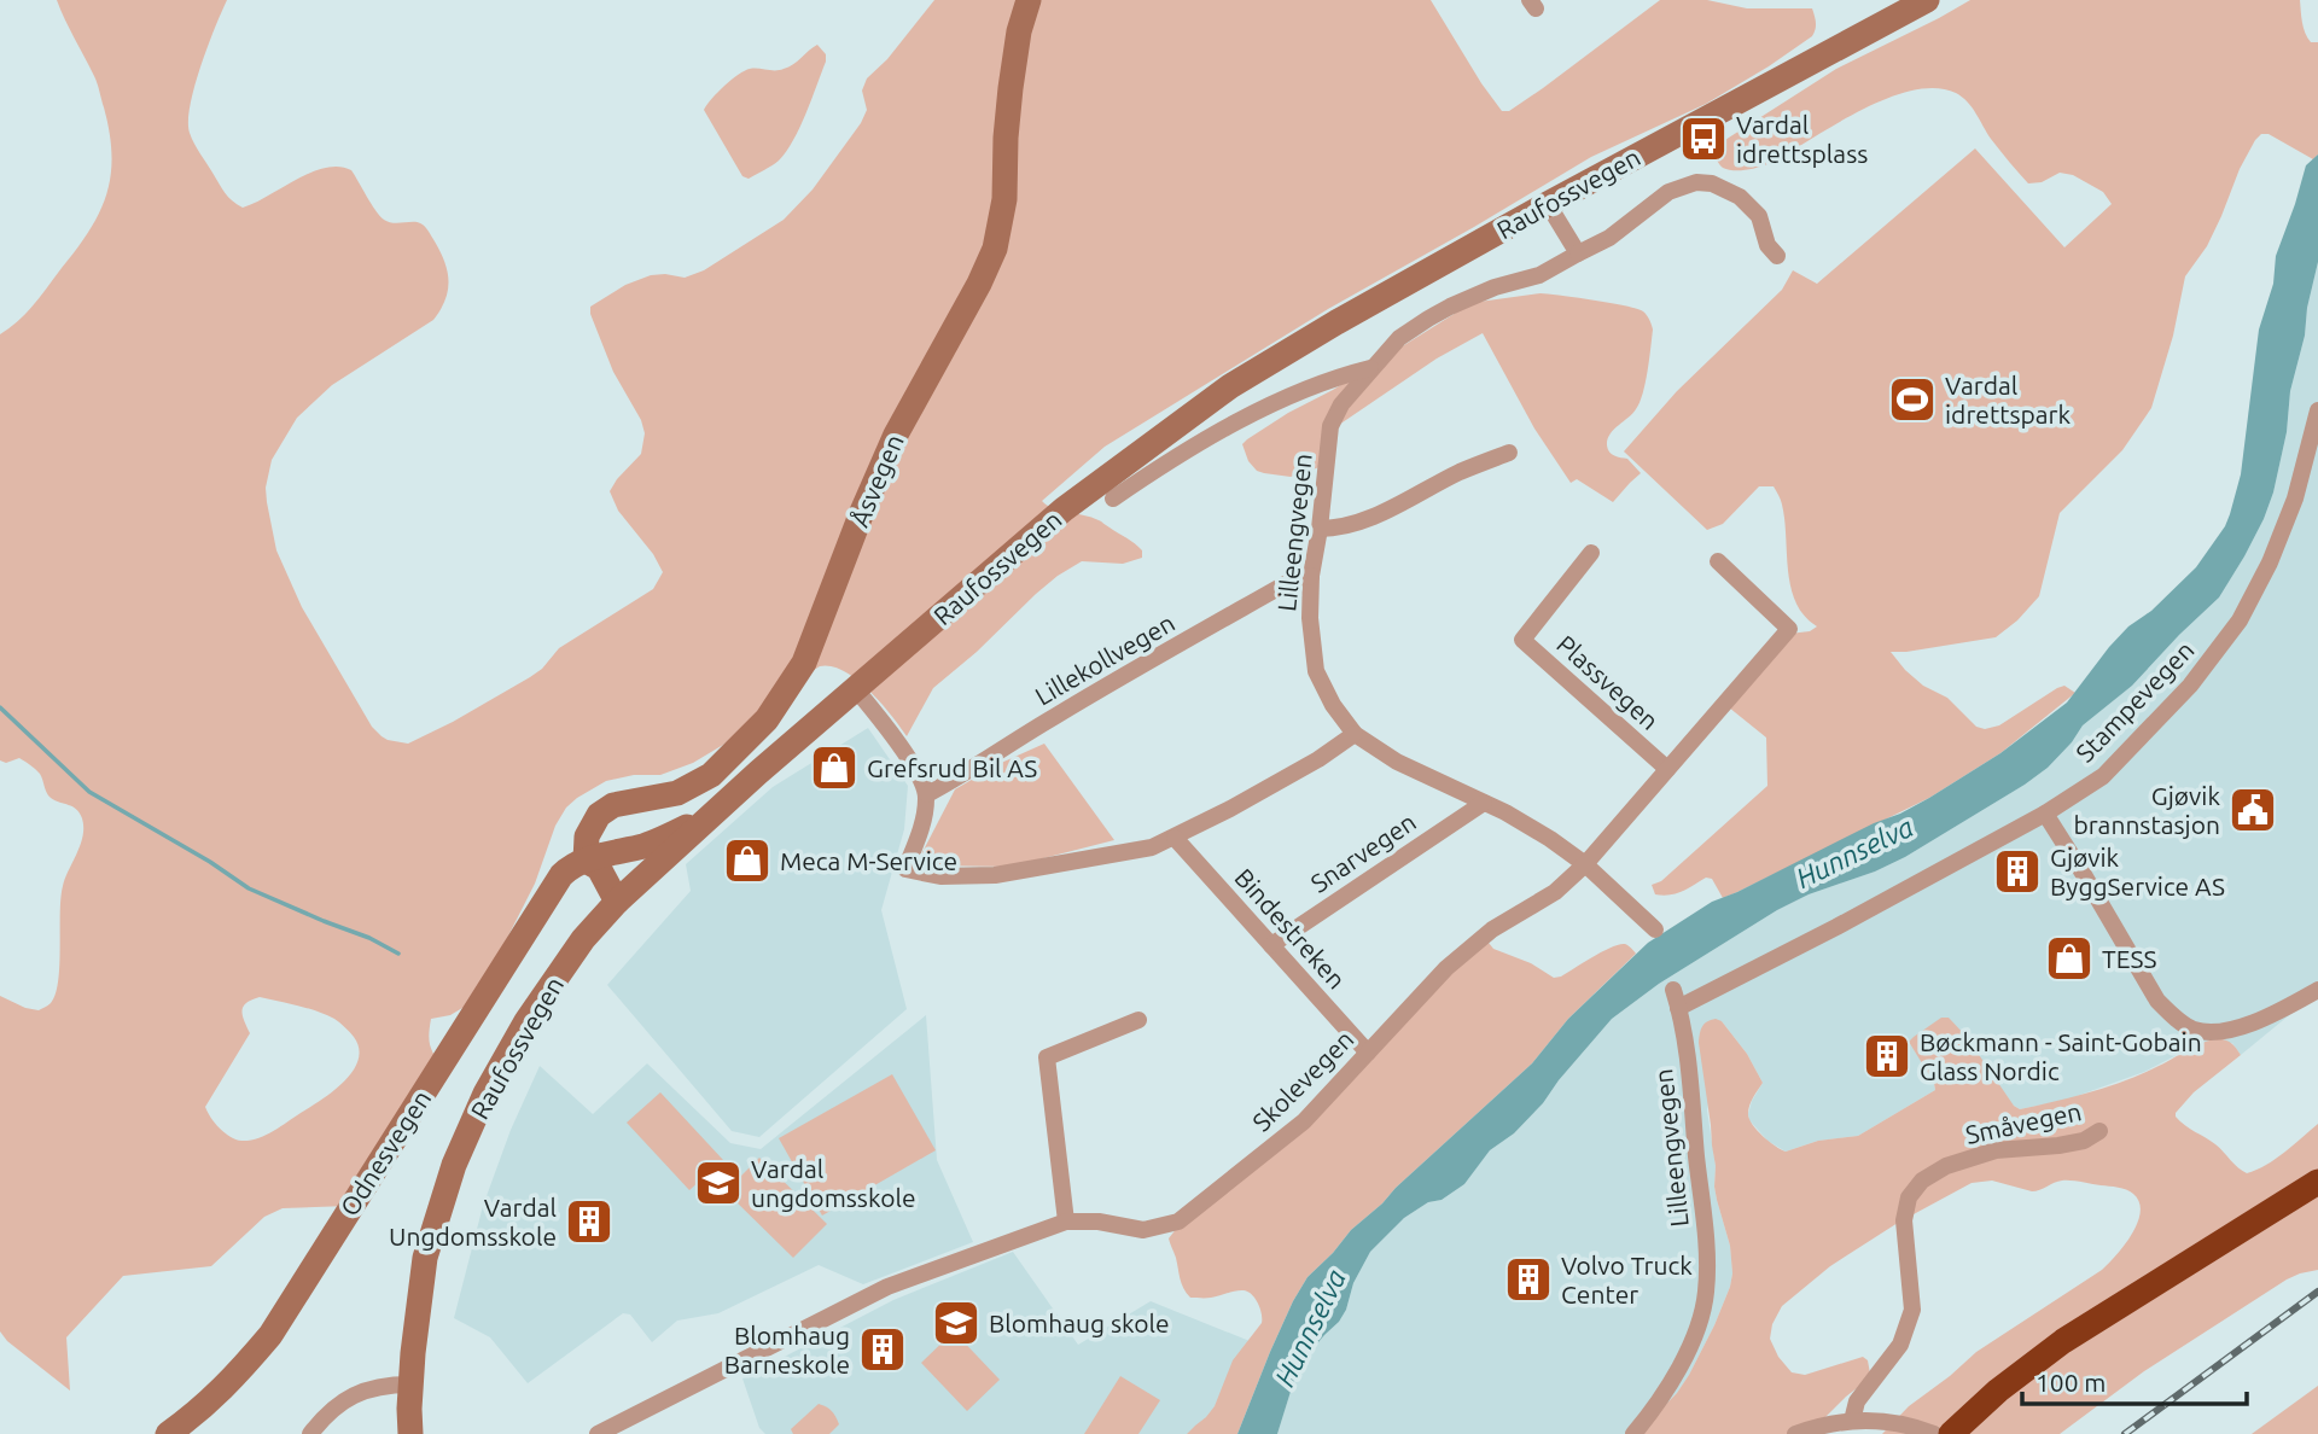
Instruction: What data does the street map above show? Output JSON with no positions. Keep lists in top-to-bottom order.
{
  "streets": {
    "main road": ["Raufossvegen", "Åsvegen", "Odnesvegen"],
    "street": [
      "Lilleengvegen",
      "Lillekollvegen",
      "Plassvegen",
      "Stampevegen",
      "Snarvegen",
      "Bindestreken",
      "Skolevegen",
      "Småvegen"
    ]
  },
  "crossings": [
    ["Åsvegen", "Odnesvegen"],
    ["Lilleengvegen", "Lillekollvegen"],
    ["Lilleengvegen", "Stampevegen"],
    ["Lilleengvegen", "Snarvegen"],
    ["Lilleengvegen", "Skolevegen"],
    ["Plassvegen", "Skolevegen"],
    ["Snarvegen", "Bindestreken"],
    ["Bindestreken", "Skolevegen"]
  ],
  "water": ["Hunnselva"],
  "places": {
    "bus stop": ["Vardal idrettsplass"],
    "sports": ["Vardal idrettspark"],
    "shop": ["Grefsrud Bil AS", "Meca M-Service", "TESS"],
    "public building": ["Gjøvik brannstasjon"],
    "building": [
      "Gjøvik ByggService AS",
      "Bøckmann - Saint-Gobain Glass Nordic",
      "Vardal Ungdomsskole",
      "Volvo Truck Center",
      "Blomhaug Barneskole"
    ],
    "school or university": ["Vardal ungdomsskole", "Blomhaug skole"]
  },
  "scale_bar": "100 m"
}
